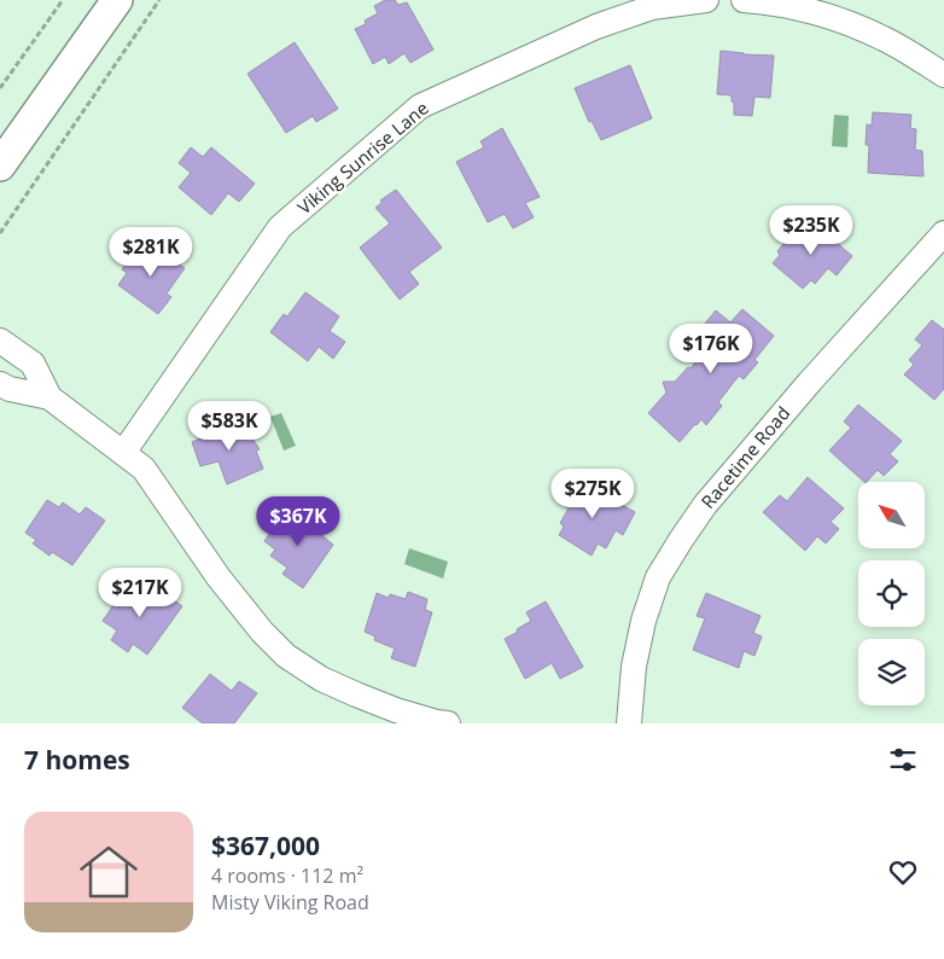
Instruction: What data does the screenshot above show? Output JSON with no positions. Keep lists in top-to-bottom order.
{
  "streets": {
    "street": ["Viking Sunrise Lane", "Racetime Road"]
  },
  "north": "top left",
  "page": {
    "price": [
      "$235K",
      "$281K",
      "$176K",
      "$583K",
      "$275K",
      "$367K",
      "$217K"
    ],
    "heading": "7 homes",
    "list": [
      {
        "name": "$367,000",
        "note": "4 rooms · 112 m² · Misty Viking Road"
      }
    ]
  }
}
